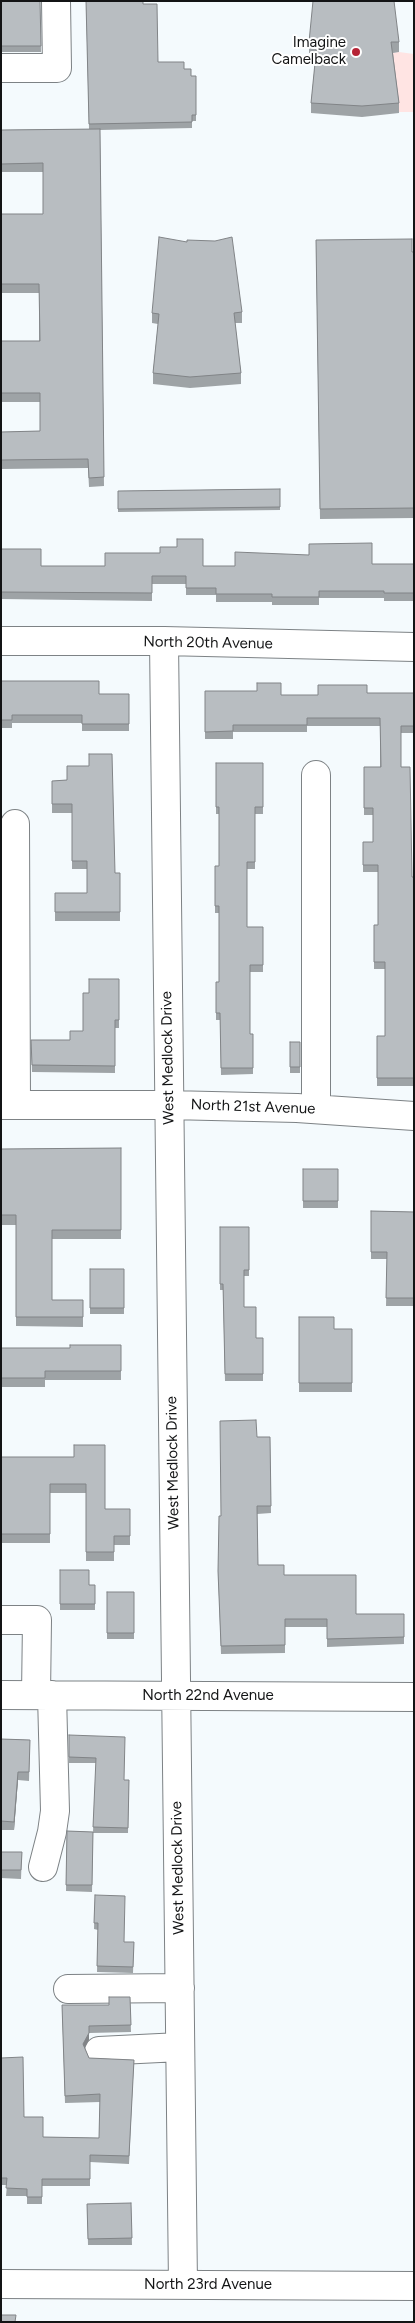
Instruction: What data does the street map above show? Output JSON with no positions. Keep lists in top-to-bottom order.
{
  "streets": {
    "street": [
      "North 20th Avenue",
      "West Medlock Drive",
      "North 21st Avenue",
      "North 22nd Avenue",
      "North 23rd Avenue"
    ]
  },
  "crossings": [
    ["North 20th Avenue", "West Medlock Drive"],
    ["West Medlock Drive", "North 21st Avenue"],
    ["West Medlock Drive", "North 22nd Avenue"],
    ["West Medlock Drive", "North 23rd Avenue"]
  ],
  "places": ["Imagine Camelback"]
}
